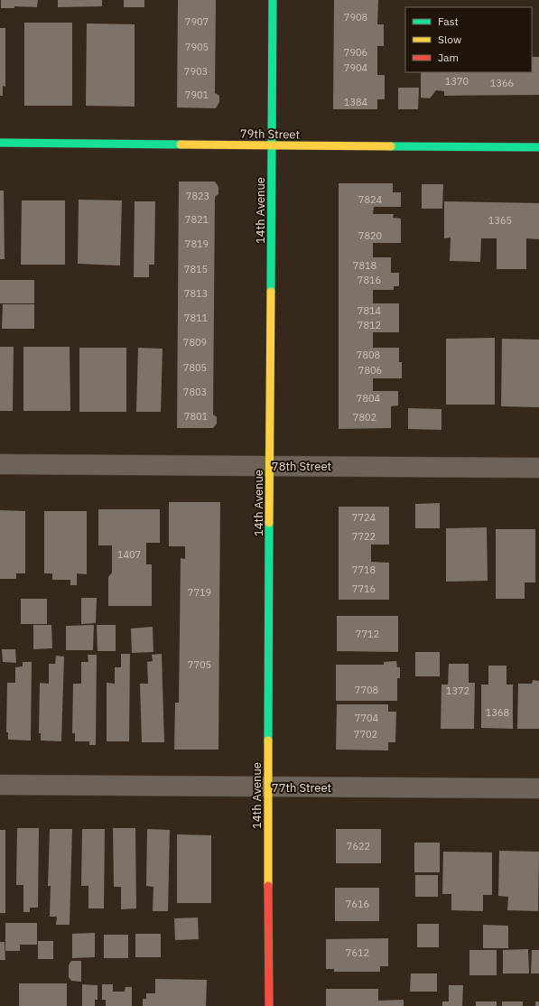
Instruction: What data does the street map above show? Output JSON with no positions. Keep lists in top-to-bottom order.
{
  "streets": {
    "main road": ["79th Street", "14th Avenue"],
    "street": ["78th Street", "77th Street"]
  },
  "crossings": [
    ["79th Street", "14th Avenue"],
    ["14th Avenue", "78th Street"],
    ["14th Avenue", "77th Street"]
  ],
  "house_numbers": [
    "7908",
    "7907",
    "7905",
    "7906",
    "7904",
    "7903",
    "1370",
    "1366",
    "7901",
    "1384",
    "7823",
    "7824",
    "7821",
    "1365",
    "7820",
    "7819",
    "7818",
    "7815",
    "7816",
    "7813",
    "7814",
    "7811",
    "7812",
    "7809",
    "7808",
    "7805",
    "7806",
    "7803",
    "7804",
    "7801",
    "7802",
    "7724",
    "7722",
    "1407",
    "7718",
    "7716",
    "7719",
    "7712",
    "7705",
    "7708",
    "1372",
    "1368",
    "7704",
    "7702",
    "7622",
    "7616",
    "7612"
  ],
  "legend": ["Fast", "Slow", "Jam"]
}
